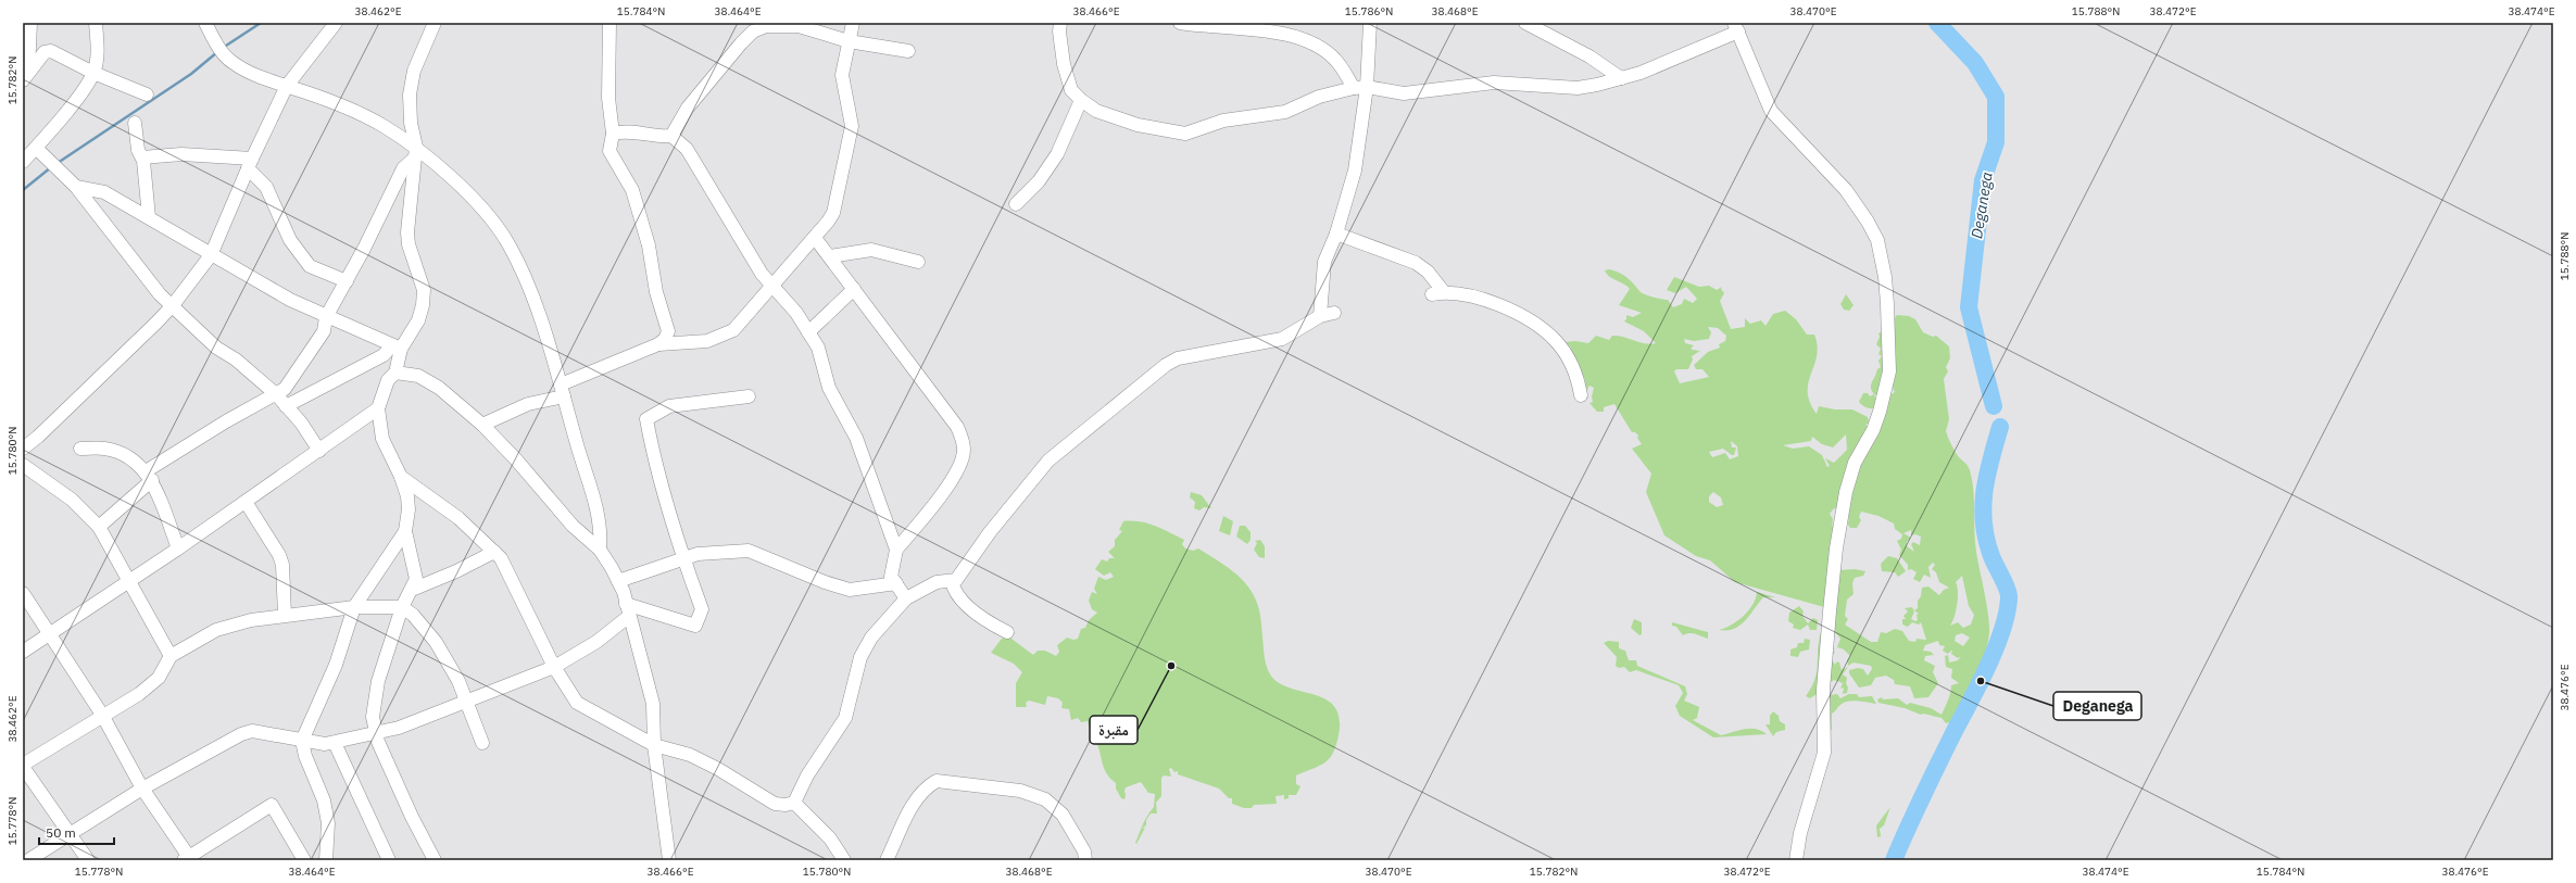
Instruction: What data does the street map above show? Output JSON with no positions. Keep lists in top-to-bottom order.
{
  "water": ["Deganega"],
  "places": ["مقبرة", "Deganega"],
  "scale_bar": "50 m",
  "coordinates": [
    "38.462°E",
    "15.784°N",
    "38.464°E",
    "38.466°E",
    "15.786°N",
    "38.468°E",
    "38.470°E",
    "15.788°N",
    "38.472°E",
    "38.474°E",
    "15.782°N",
    "15.780°N",
    "38.476°E",
    "15.778°N"
  ]
}
